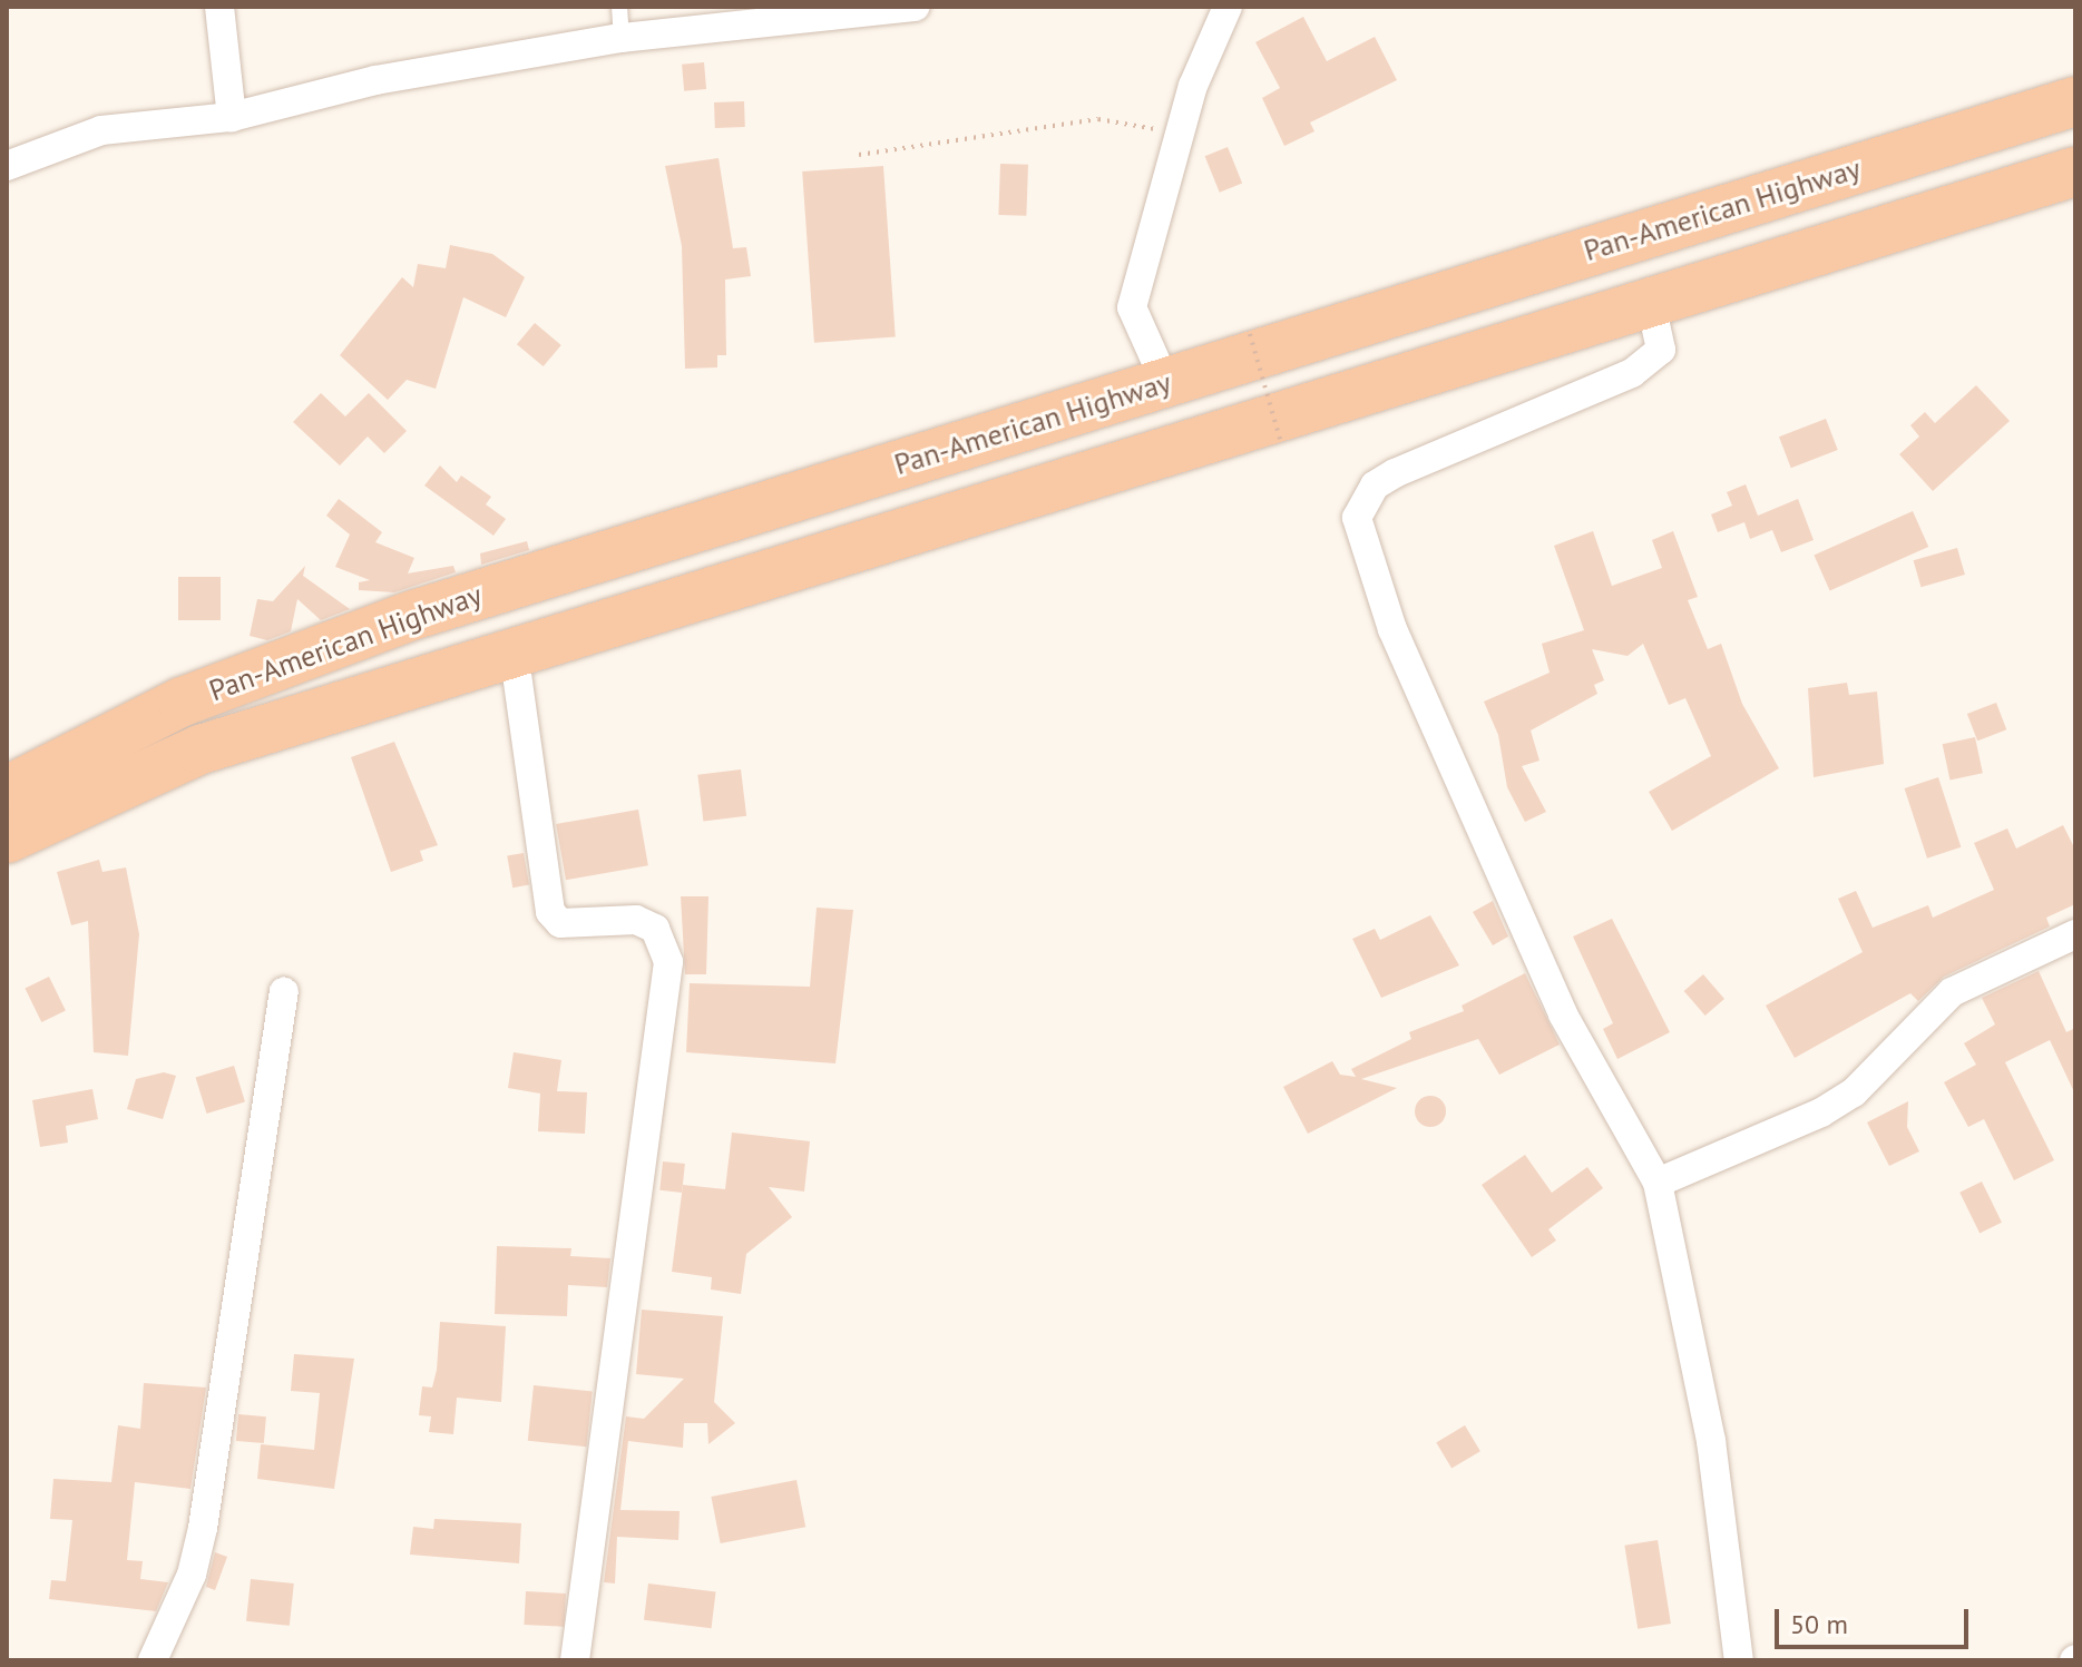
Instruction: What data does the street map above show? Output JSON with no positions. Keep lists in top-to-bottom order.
{
  "streets": {
    "highway": ["Pan-American Highway"]
  },
  "scale_bar": "50 m"
}
